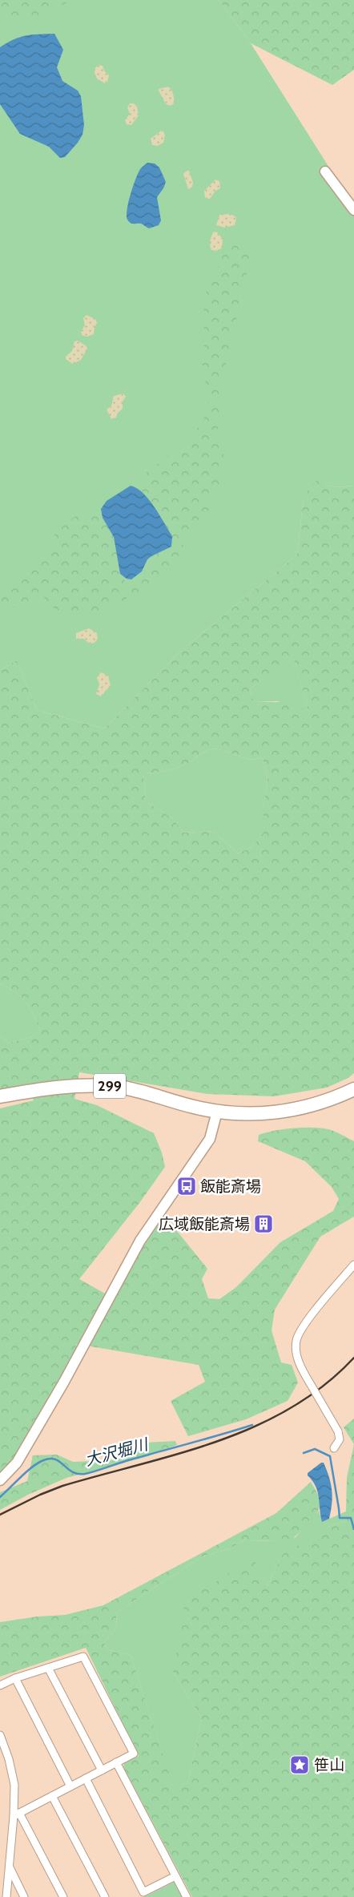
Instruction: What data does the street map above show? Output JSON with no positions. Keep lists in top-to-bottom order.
{
  "streets": {
    "highway": ["299"]
  },
  "water": ["大沢堀川"],
  "places": {
    "bus stop": ["飯能斎場"],
    "building": ["広域飯能斎場"],
    "place": ["笹山"]
  }
}
